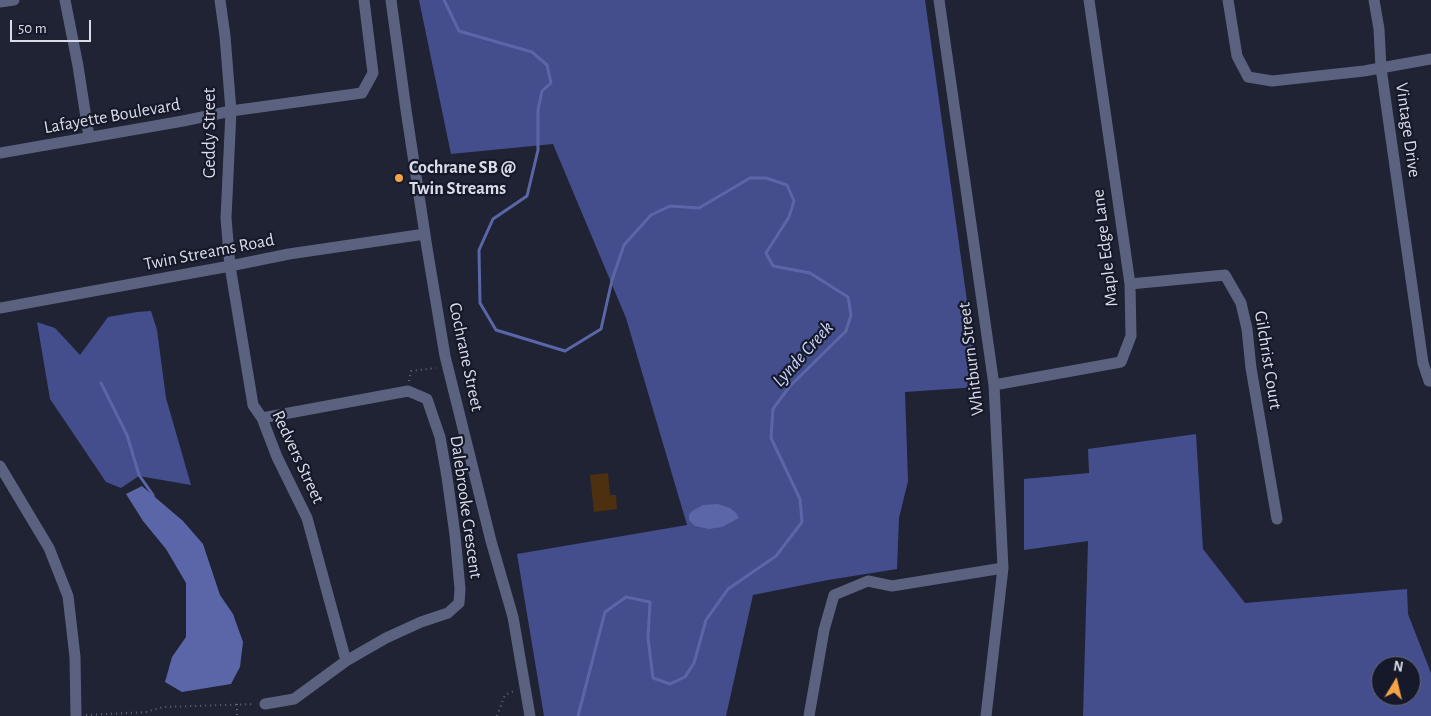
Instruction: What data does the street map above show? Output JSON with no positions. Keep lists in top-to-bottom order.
{
  "streets": {
    "street": [
      "Lafayette Boulevard",
      "Vintage Drive",
      "Geddy Street",
      "Maple Edge Lane",
      "Twin Streams Road",
      "Cochrane Street",
      "Whitburn Street",
      "Gilchrist Court",
      "Redvers Street",
      "Dalebrooke Crescent"
    ]
  },
  "crossings": [
    ["Lafayette Boulevard", "Geddy Street"],
    ["Geddy Street", "Twin Streams Road"],
    ["Geddy Street", "Redvers Street"],
    ["Maple Edge Lane", "Whitburn Street"],
    ["Maple Edge Lane", "Gilchrist Court"],
    ["Twin Streams Road", "Cochrane Street"],
    ["Twin Streams Road", "Redvers Street"],
    ["Redvers Street", "Dalebrooke Crescent"]
  ],
  "water": ["Lynde Creek"],
  "places": ["Cochrane SB @ Twin Streams"],
  "scale_bar": "50 m",
  "north": "top"
}
